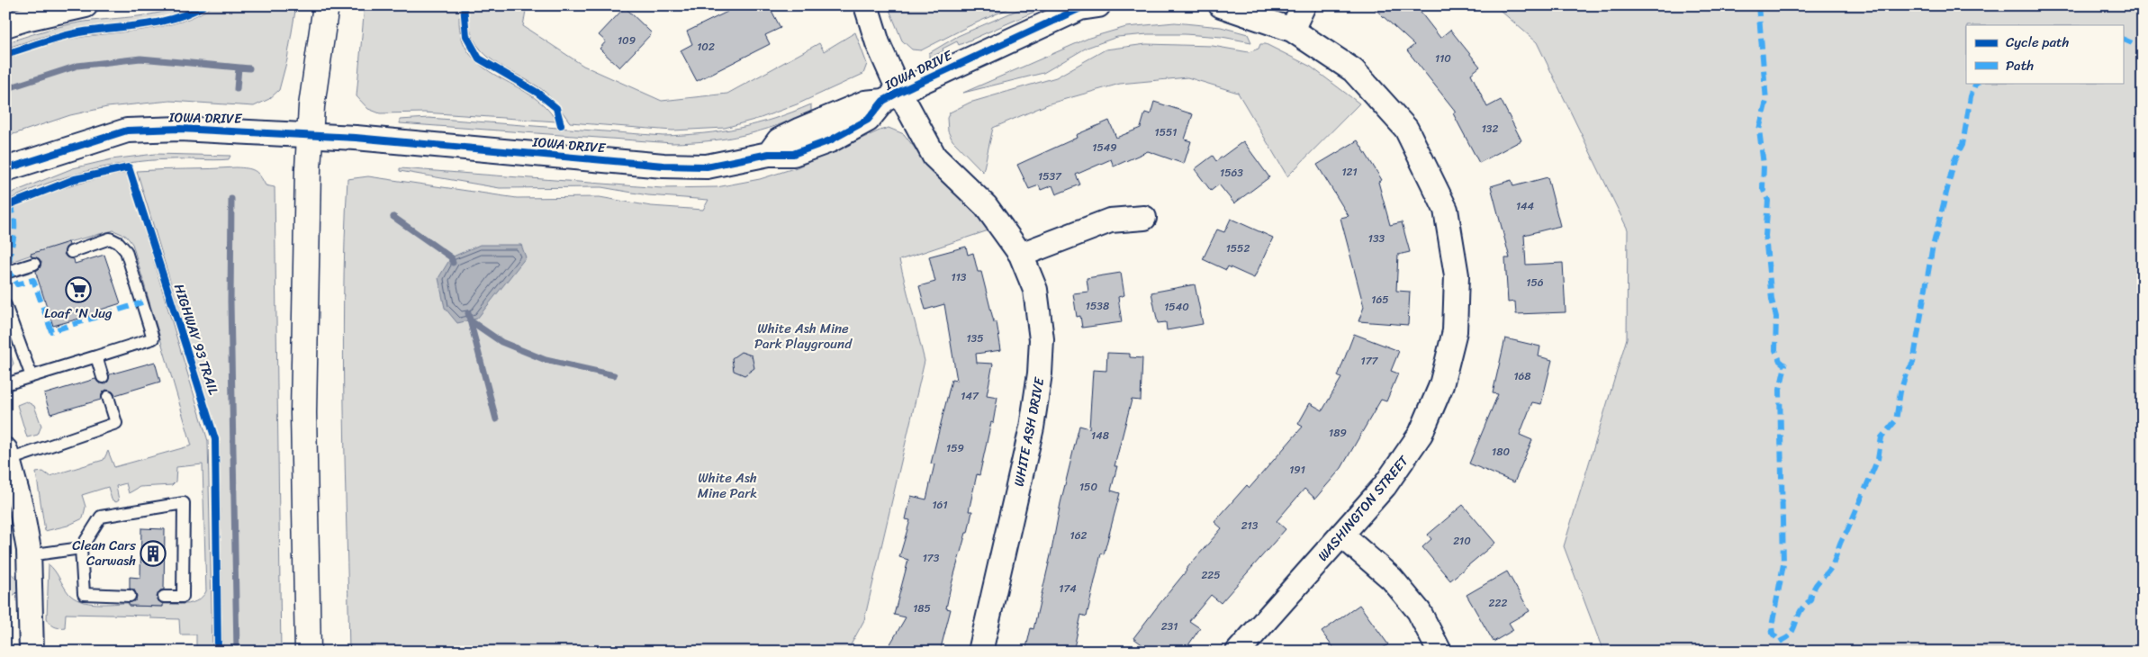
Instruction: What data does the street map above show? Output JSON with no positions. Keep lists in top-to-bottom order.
{
  "streets": {
    "street": ["IOWA DRIVE", "WHITE ASH DRIVE", "WASHINGTON STREET"],
    "cycle path": ["HIGHWAY 93 TRAIL"]
  },
  "crossings": [
    ["IOWA DRIVE", "WHITE ASH DRIVE"]
  ],
  "parks": ["White Ash Mine Park Playground", "White Ash Mine Park"],
  "places": {
    "supermarket": ["Loaf 'N Jug"],
    "building": ["Clean Cars Carwash"]
  },
  "house_numbers": [
    "109",
    "102",
    "110",
    "132",
    "1551",
    "1549",
    "121",
    "1563",
    "1537",
    "144",
    "133",
    "1552",
    "113",
    "156",
    "165",
    "1538",
    "1540",
    "135",
    "177",
    "168",
    "147",
    "189",
    "148",
    "159",
    "180",
    "191",
    "150",
    "161",
    "213",
    "162",
    "210",
    "173",
    "225",
    "174",
    "222",
    "185",
    "231"
  ],
  "legend": ["Cycle path", "Path"]
}
